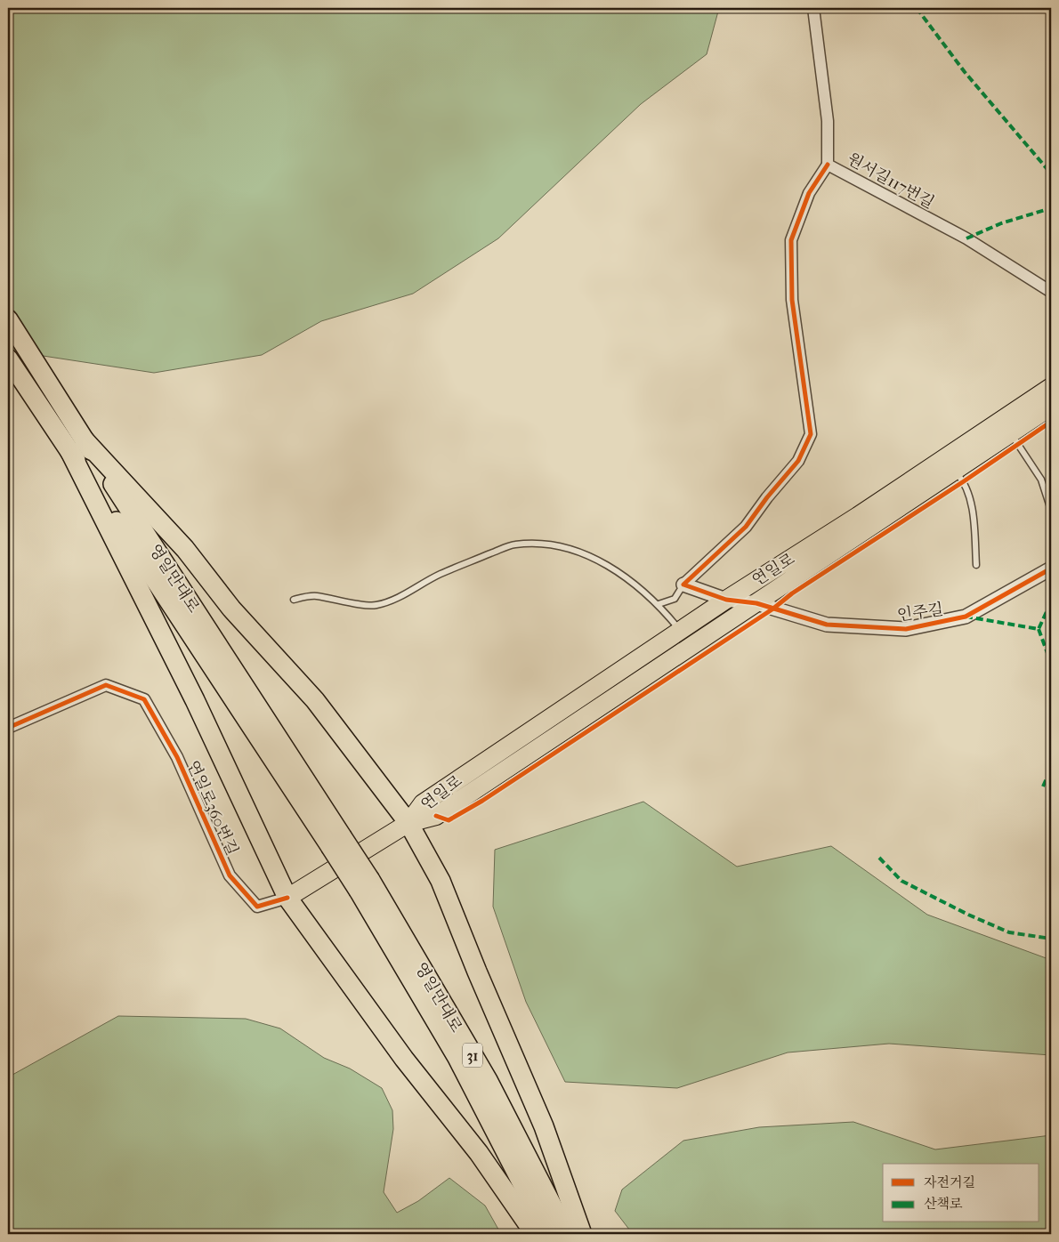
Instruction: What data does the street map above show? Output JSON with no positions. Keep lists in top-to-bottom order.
{
  "streets": {
    "highway": ["영일만대로", "31"],
    "main road": ["연일로"],
    "street": ["원서길117번길", "인주길", "연일로360번길"]
  },
  "crossings": [
    ["연일로", "인주길"]
  ],
  "legend": ["자전거길", "산책로"]
}
